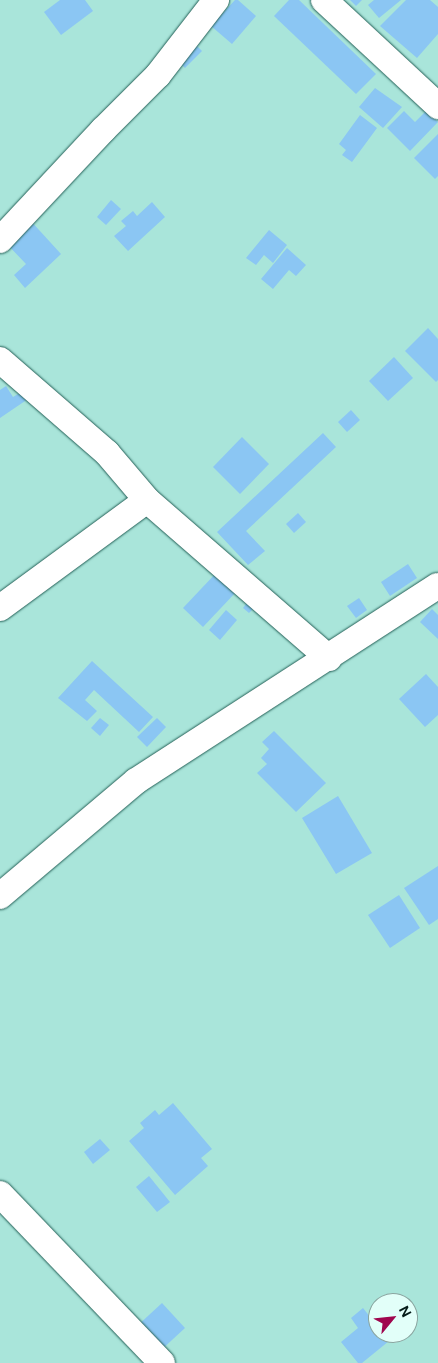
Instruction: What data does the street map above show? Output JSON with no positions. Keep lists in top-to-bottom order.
{
  "north": "top right"
}
